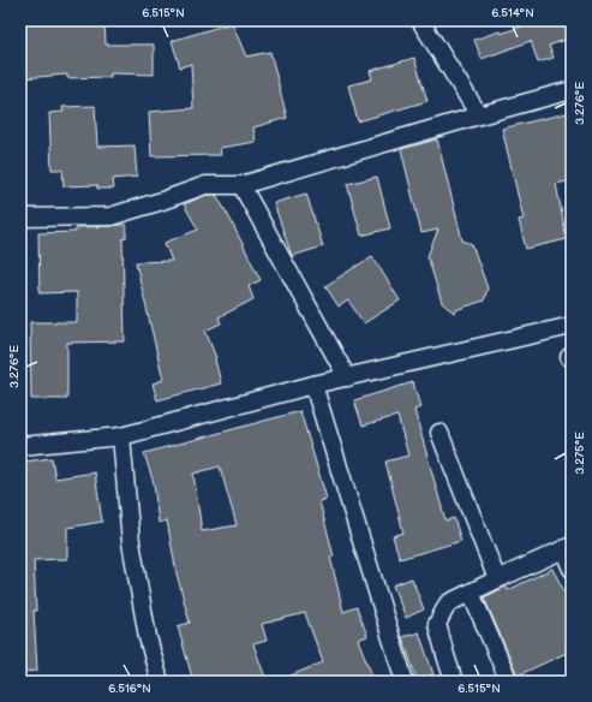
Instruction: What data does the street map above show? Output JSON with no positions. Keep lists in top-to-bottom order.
{
  "coordinates": [
    "6.515°N",
    "6.514°N",
    "3.276°E",
    "3.275°E",
    "6.516°N"
  ]
}
